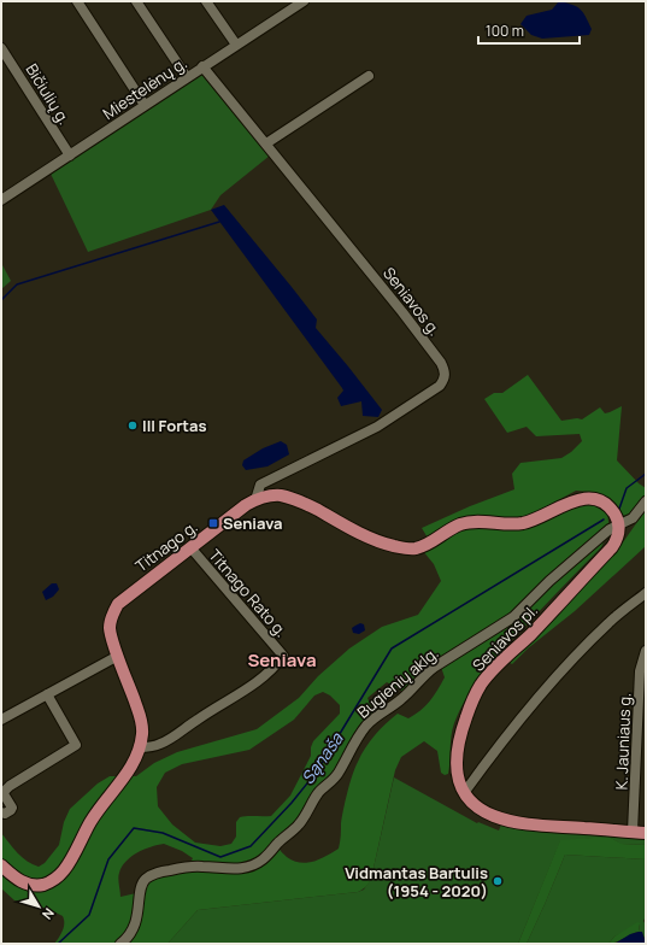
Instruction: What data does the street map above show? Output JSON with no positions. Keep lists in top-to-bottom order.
{
  "streets": {
    "main road": ["Titnago g.", "Seniavos pl."],
    "street": [
      "Miestelėnų g.",
      "Bičiulių g.",
      "Seniavos g.",
      "Titnago Rato g.",
      "Bugienių aklg.",
      "K. Jauniaus g."
    ]
  },
  "crossings": [
    ["Miestelėnų g.", "Bičiulių g."],
    ["Miestelėnų g.", "Seniavos g."],
    ["Seniavos g.", "Titnago g."],
    ["Titnago g.", "Titnago Rato g."],
    ["Titnago g.", "Seniavos pl."],
    ["Titnago g.", "Bugienių aklg."],
    ["Seniavos pl.", "Bugienių aklg."],
    ["Seniavos pl.", "K. Jauniaus g."]
  ],
  "districts": ["Seniava"],
  "water": ["Sąnaša"],
  "places": {
    "other": ["III Fortas", "Vidmantas Bartulis (1954 - 2020)"],
    "transit": ["Seniava"]
  },
  "scale_bar": "100 m",
  "north": "bottom right"
}
